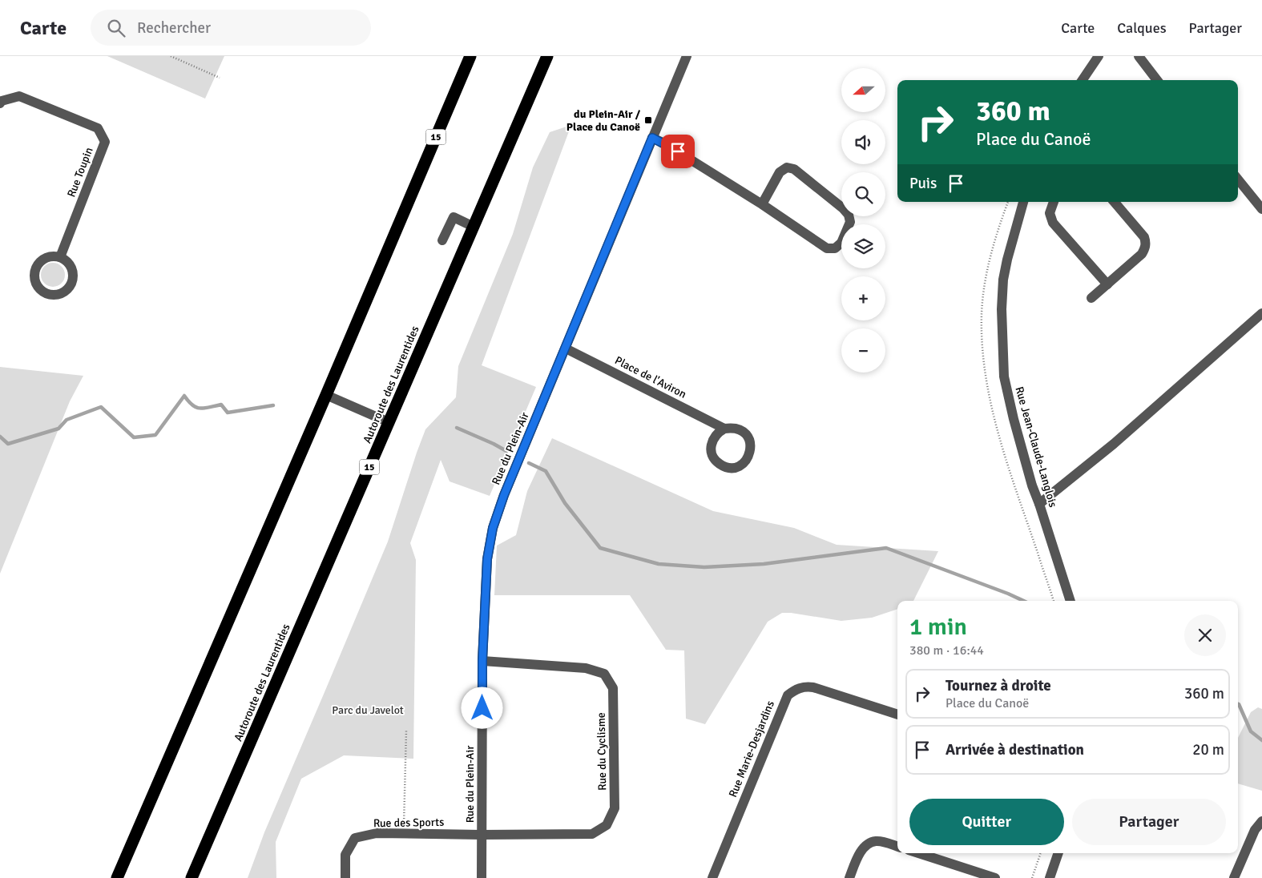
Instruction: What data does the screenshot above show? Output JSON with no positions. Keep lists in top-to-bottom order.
{
  "streets": {
    "highway": ["15", "Autoroute des Laurentides"],
    "street": [
      "Rue Toupin",
      "Place de l'Aviron",
      "Rue Jean-Claude-Langlois",
      "Rue du Plein-Air",
      "Rue Marie-Desjardins",
      "Rue du Cyclisme",
      "Rue des Sports"
    ]
  },
  "crossings": [
    ["Place de l'Aviron", "Rue du Plein-Air"],
    ["Rue du Plein-Air", "Rue du Cyclisme"],
    ["Rue du Plein-Air", "Rue des Sports"],
    ["Rue du Cyclisme", "Rue des Sports"]
  ],
  "parks": ["Parc du Javelot"],
  "places": {
    "transit": ["du Plein-Air / Place du Canoë"]
  },
  "north": "left",
  "page": {
    "header": "Carte",
    "search": "Rechercher",
    "nav": ["Carte", "Calques", "Partager"],
    "map_buttons": ["+", "−"],
    "turn": ["360 m", "Place du Canoë"],
    "then": "Puis",
    "heading": ["1 min", "380 m · 16:44"],
    "list": [
      {
        "name": "Tournez à droite",
        "note": "Place du Canoë",
        "value": "360 m"
      },
      {
        "name": "Arrivée à destination",
        "value": "20 m"
      }
    ],
    "buttons": ["Quitter", "Partager"]
  }
}
